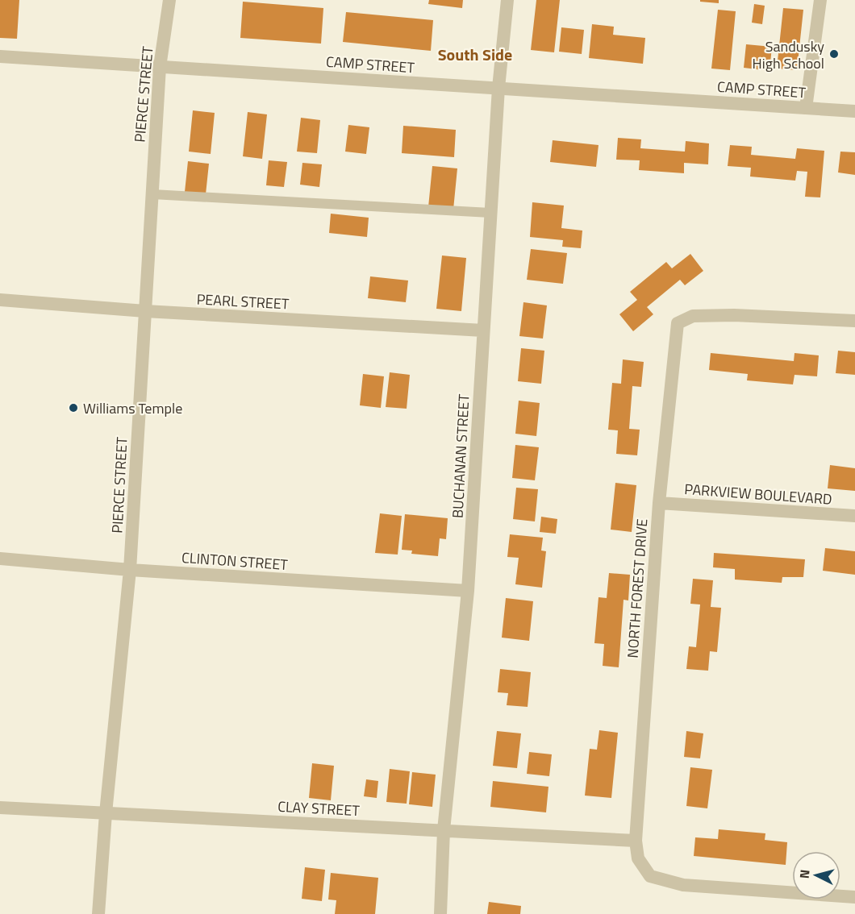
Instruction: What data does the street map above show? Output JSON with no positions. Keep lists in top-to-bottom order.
{
  "streets": {
    "street": [
      "CAMP STREET",
      "PIERCE STREET",
      "PEARL STREET",
      "BUCHANAN STREET",
      "PARKVIEW BOULEVARD",
      "CLINTON STREET",
      "NORTH FOREST DRIVE",
      "CLAY STREET"
    ]
  },
  "crossings": [
    ["CAMP STREET", "PIERCE STREET"],
    ["CAMP STREET", "BUCHANAN STREET"],
    ["PIERCE STREET", "PEARL STREET"],
    ["PIERCE STREET", "CLINTON STREET"],
    ["PIERCE STREET", "CLAY STREET"],
    ["PEARL STREET", "BUCHANAN STREET"],
    ["BUCHANAN STREET", "CLINTON STREET"],
    ["BUCHANAN STREET", "CLAY STREET"],
    ["PARKVIEW BOULEVARD", "NORTH FOREST DRIVE"],
    ["NORTH FOREST DRIVE", "CLAY STREET"]
  ],
  "districts": ["South Side"],
  "places": ["Sandusky High School", "Williams Temple"],
  "north": "left"
}
